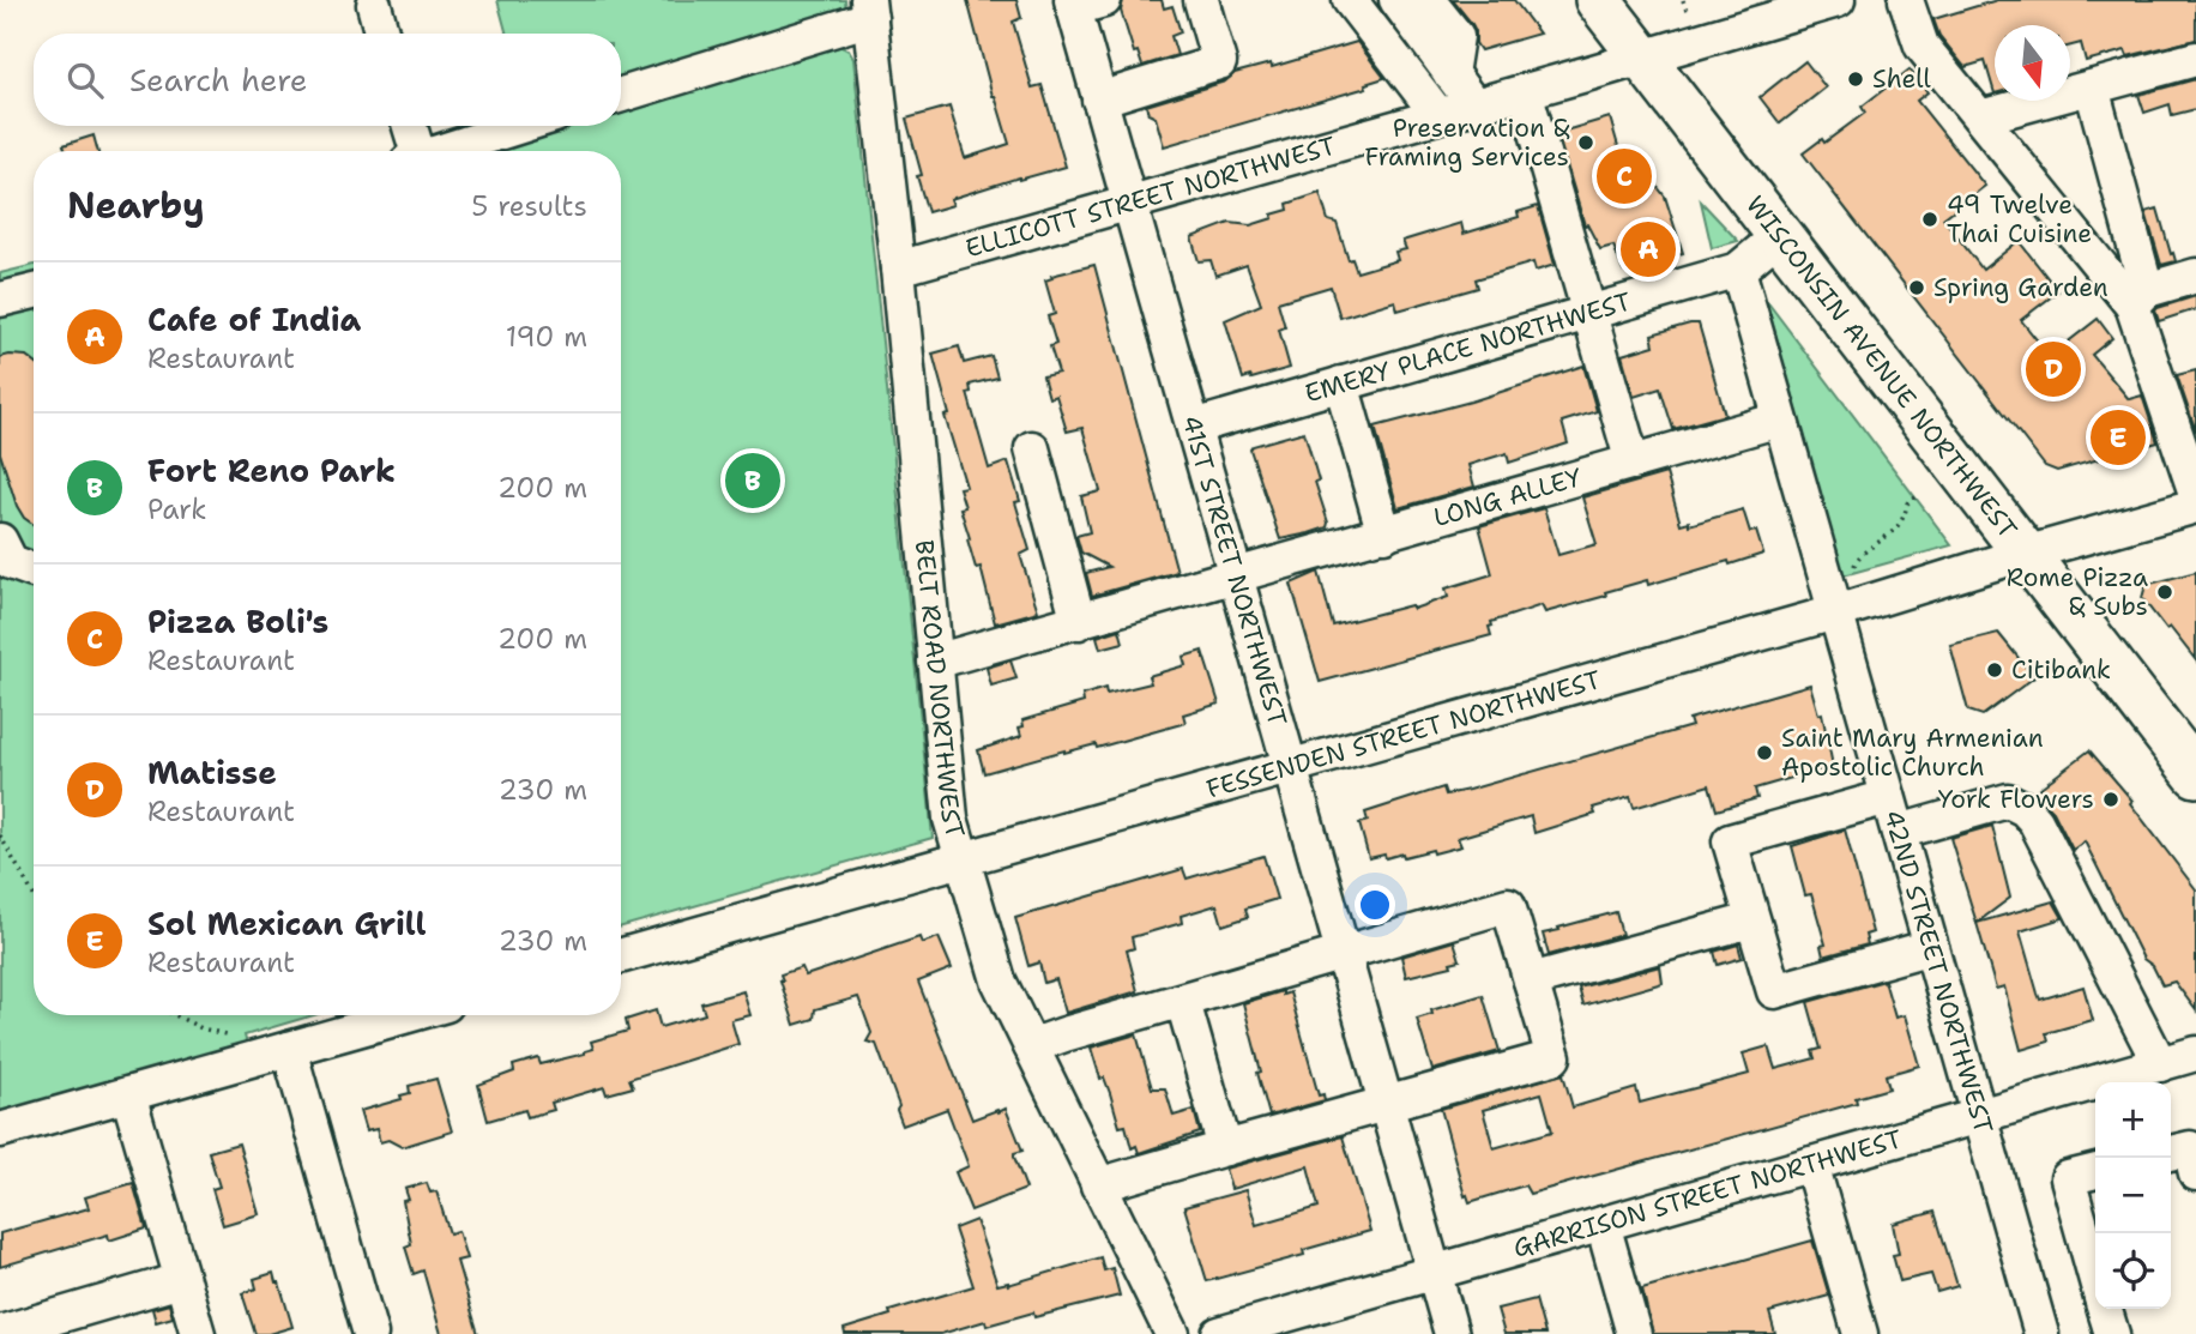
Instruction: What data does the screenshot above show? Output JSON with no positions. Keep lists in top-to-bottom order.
{
  "streets": {
    "main road": ["WISCONSIN AVENUE NORTHWEST"],
    "street": [
      "ELLICOTT STREET NORTHWEST",
      "EMERY PLACE NORTHWEST",
      "LONG ALLEY",
      "41ST STREET NORTHWEST",
      "BELT ROAD NORTHWEST",
      "FESSENDEN STREET NORTHWEST",
      "42ND STREET NORTHWEST",
      "GARRISON STREET NORTHWEST"
    ]
  },
  "crossings": [
    ["ELLICOTT STREET NORTHWEST", "WISCONSIN AVENUE NORTHWEST"],
    ["ELLICOTT STREET NORTHWEST", "41ST STREET NORTHWEST"],
    ["ELLICOTT STREET NORTHWEST", "BELT ROAD NORTHWEST"],
    ["EMERY PLACE NORTHWEST", "WISCONSIN AVENUE NORTHWEST"],
    ["EMERY PLACE NORTHWEST", "41ST STREET NORTHWEST"],
    ["EMERY PLACE NORTHWEST", "42ND STREET NORTHWEST"],
    ["WISCONSIN AVENUE NORTHWEST", "FESSENDEN STREET NORTHWEST"],
    ["LONG ALLEY", "41ST STREET NORTHWEST"],
    ["LONG ALLEY", "BELT ROAD NORTHWEST"],
    ["LONG ALLEY", "42ND STREET NORTHWEST"],
    ["41ST STREET NORTHWEST", "FESSENDEN STREET NORTHWEST"],
    ["41ST STREET NORTHWEST", "GARRISON STREET NORTHWEST"],
    ["BELT ROAD NORTHWEST", "FESSENDEN STREET NORTHWEST"],
    ["FESSENDEN STREET NORTHWEST", "42ND STREET NORTHWEST"],
    ["42ND STREET NORTHWEST", "GARRISON STREET NORTHWEST"]
  ],
  "places": [
    "Shell",
    "Preservation & Framing Services",
    "49 Twelve Thai Cuisine",
    "Spring Garden",
    "Rome Pizza & Subs",
    "Citibank",
    "Saint Mary Armenian Apostolic Church",
    "York Flowers"
  ],
  "north": "bottom",
  "page": {
    "search": "Search here",
    "pins": [
      "C",
      "A",
      "D",
      "E",
      "B"
    ],
    "heading": ["Nearby", "5 results"],
    "list": [
      {
        "mark": "A",
        "name": "Cafe of India",
        "note": "Restaurant",
        "value": "190 m"
      },
      {
        "mark": "B",
        "name": "Fort Reno Park",
        "note": "Park",
        "value": "200 m"
      },
      {
        "mark": "C",
        "name": "Pizza Boli's",
        "note": "Restaurant",
        "value": "200 m"
      },
      {
        "mark": "D",
        "name": "Matisse",
        "note": "Restaurant",
        "value": "230 m"
      },
      {
        "mark": "E",
        "name": "Sol Mexican Grill",
        "note": "Restaurant",
        "value": "230 m"
      }
    ],
    "map_buttons": ["+", "−"]
  }
}
